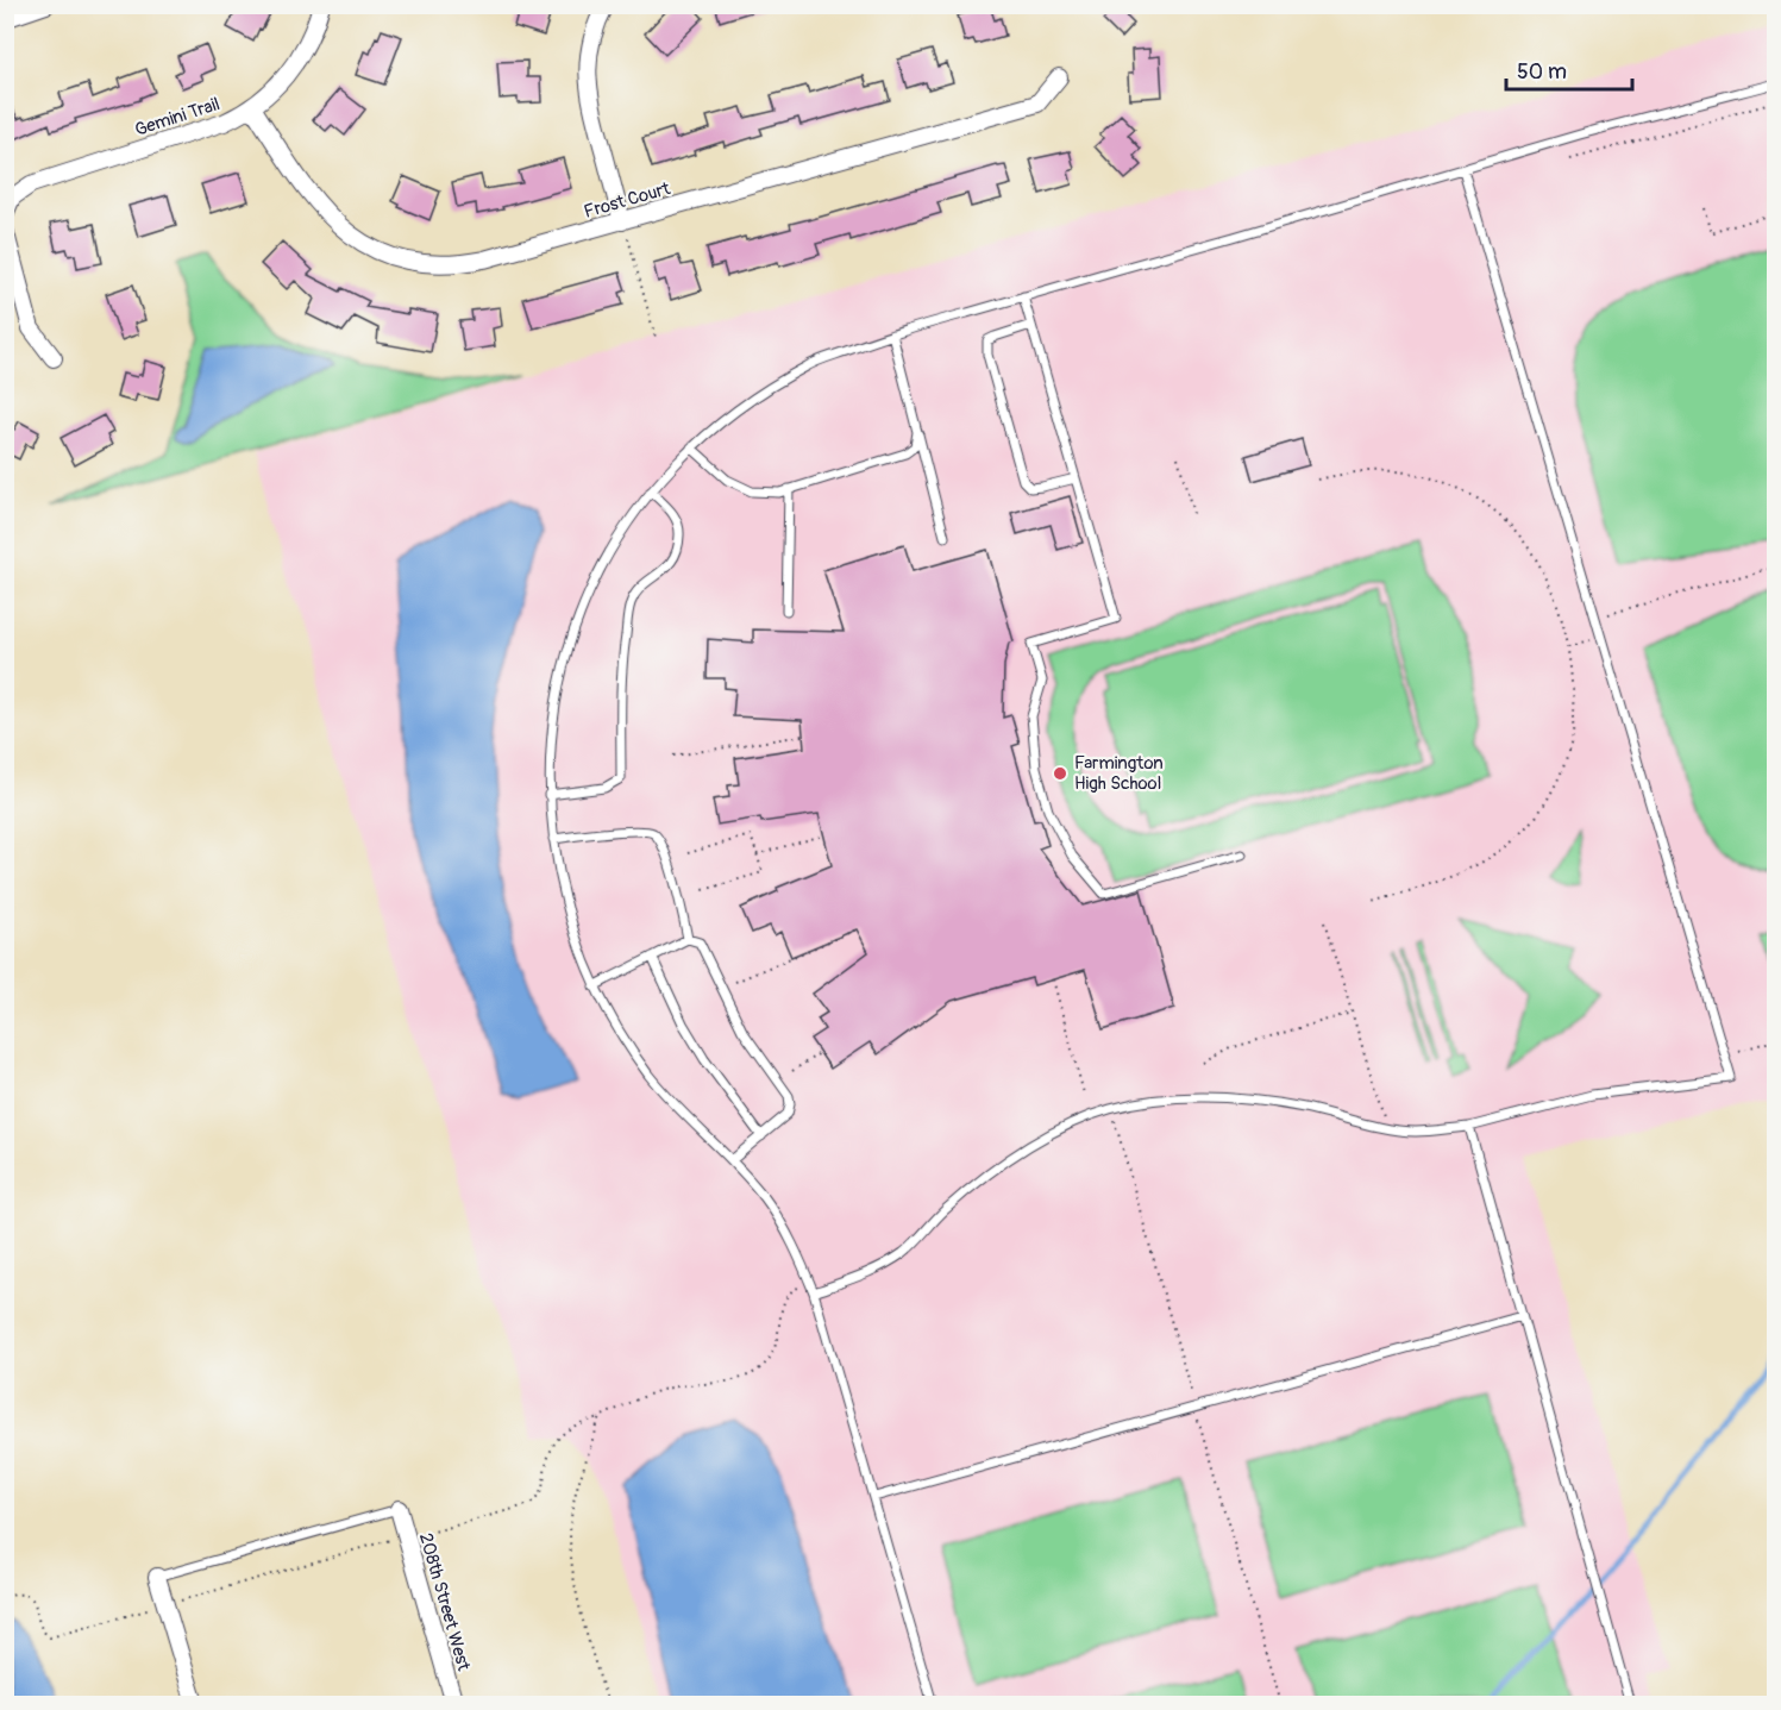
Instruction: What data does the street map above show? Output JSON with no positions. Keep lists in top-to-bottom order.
{
  "streets": {
    "street": ["Gemini Trail", "Frost Court", "208th Street West"]
  },
  "crossings": [
    ["Gemini Trail", "Frost Court"]
  ],
  "places": ["Farmington High School"],
  "scale_bar": "50 m"
}
